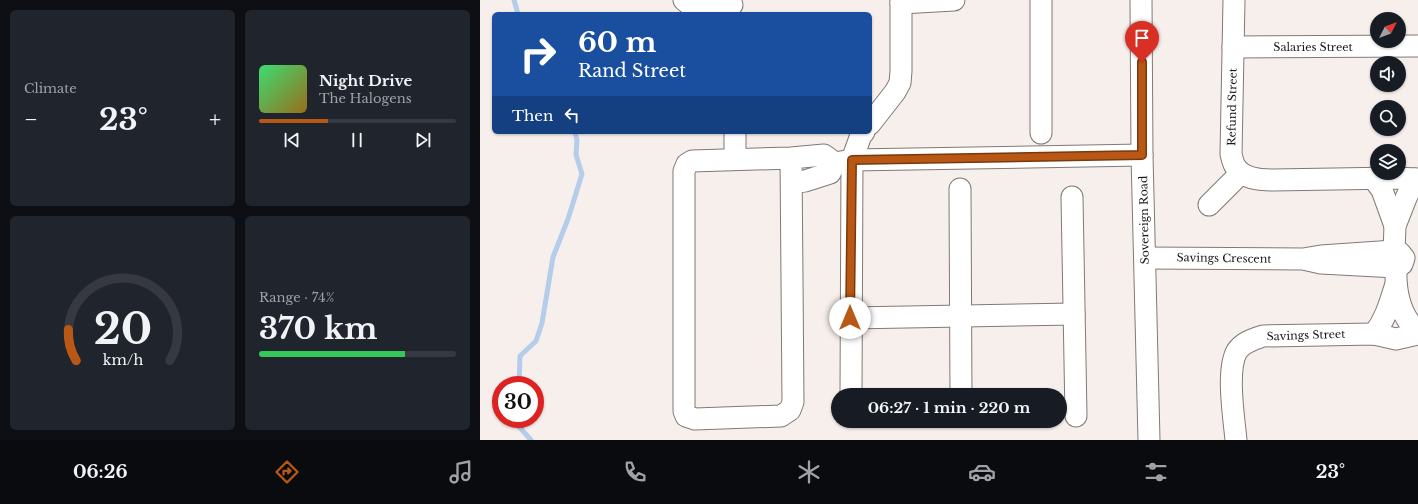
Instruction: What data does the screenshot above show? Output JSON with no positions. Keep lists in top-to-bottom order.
{
  "streets": {
    "street": [
      "Salaries Street",
      "Refund Street",
      "Sovereign Road",
      "Savings Crescent",
      "Savings Street"
    ]
  },
  "crossings": [
    ["Salaries Street", "Refund Street"],
    ["Sovereign Road", "Savings Crescent"],
    ["Savings Crescent", "Savings Street"]
  ],
  "north": "top right",
  "page": {
    "tile": [
      "Climate",
      ["Range · 74%", "370 km"]
    ],
    "turn": ["60 m", "Rand Street"],
    "song": ["Night Drive", "The Halogens"],
    "then": "Then",
    "heat": ["−", "23°", "+"],
    "limit": "30",
    "trip": "06:27 · 1 min · 220 m",
    "tabs": ["06:26", "23°"],
    "gauge": ["20", "km/h"]
  }
}
